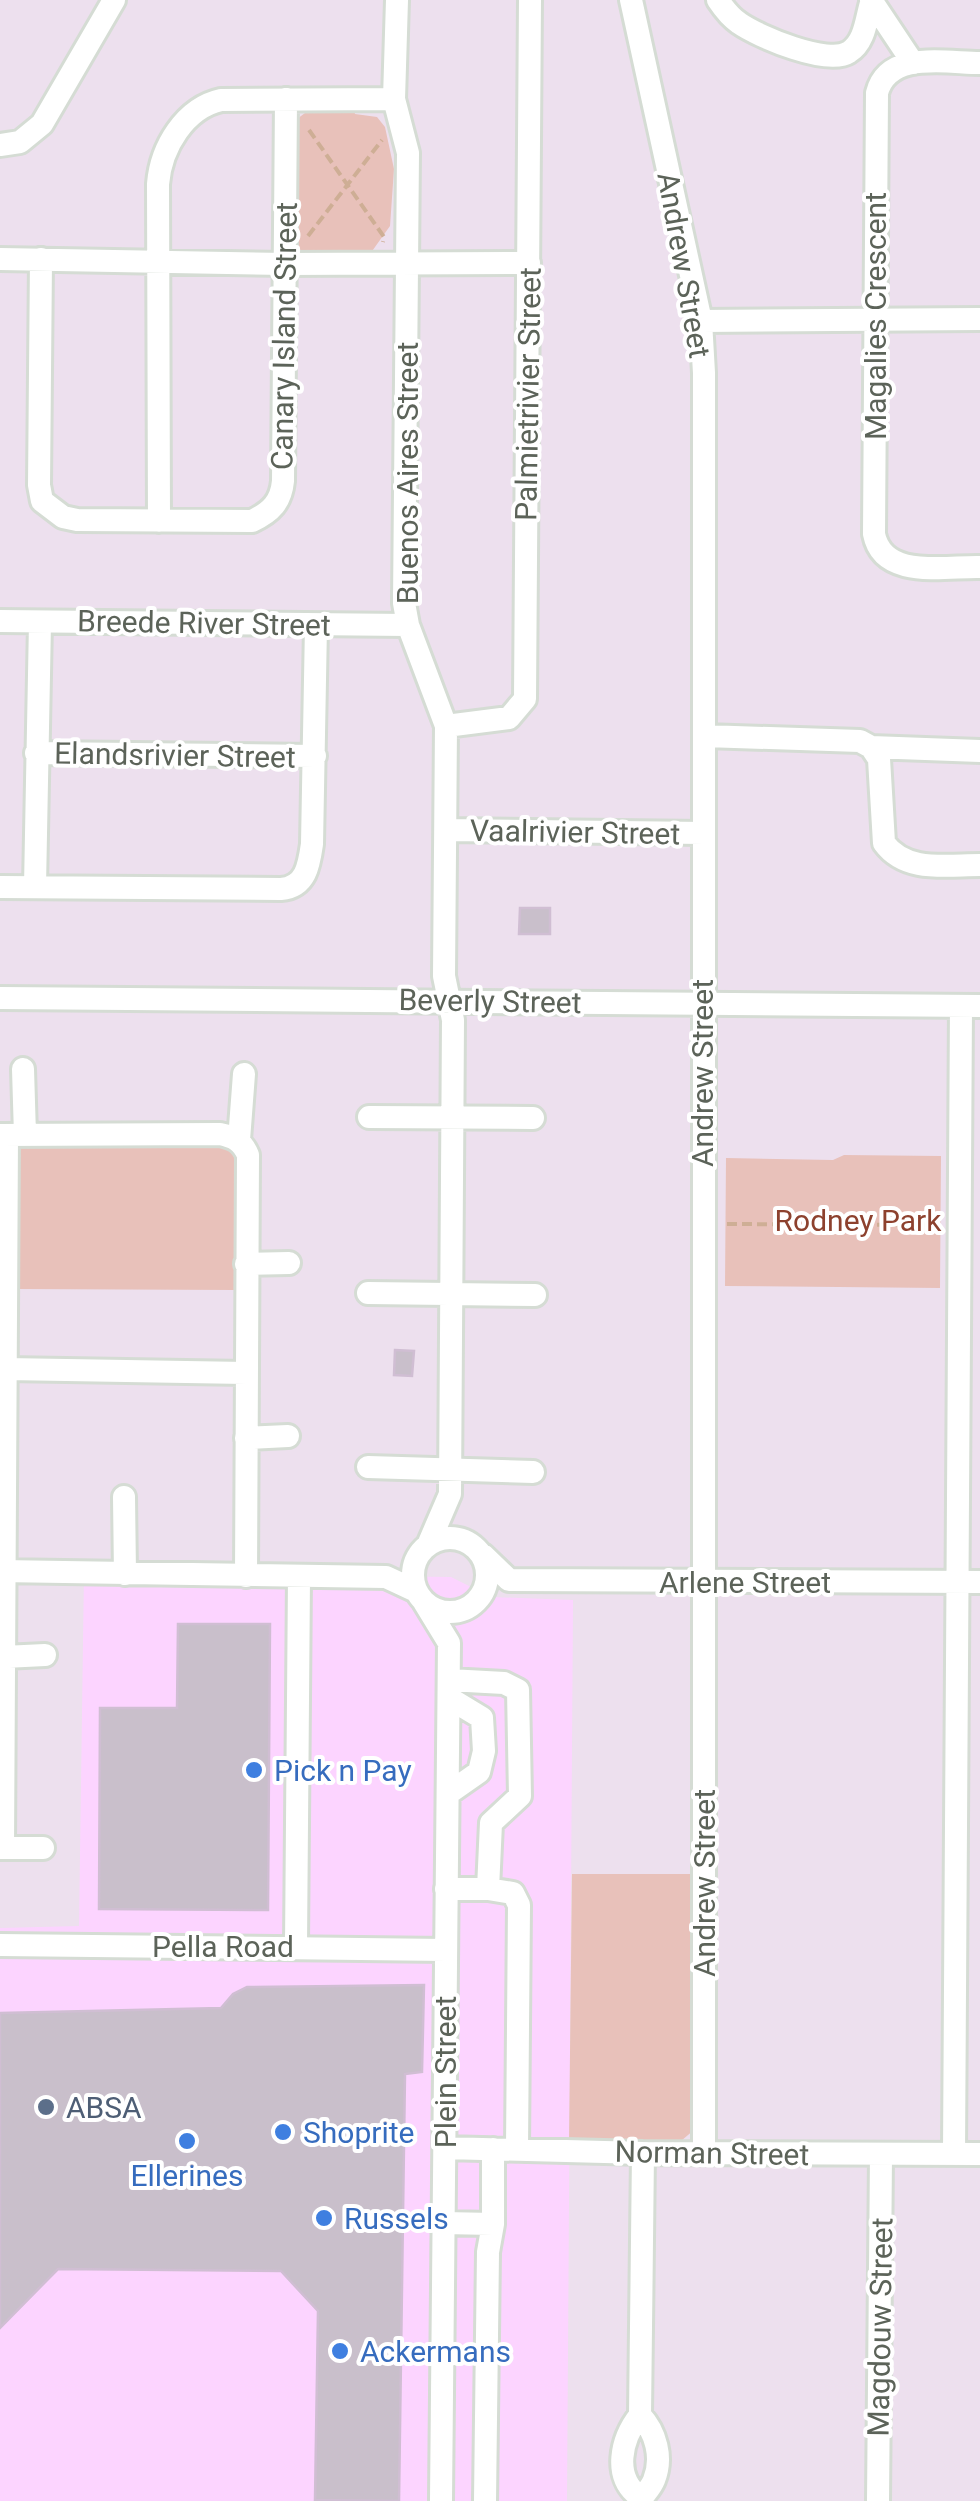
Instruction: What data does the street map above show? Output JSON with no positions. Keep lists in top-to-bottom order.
{
  "streets": {
    "street": [
      "Andrew Street",
      "Magalies Crescent",
      "Canary Island Street",
      "Palmietrivier Street",
      "Buenos Aires Street",
      "Breede River Street",
      "Elandsrivier Street",
      "Vaalrivier Street",
      "Beverly Street",
      "Arlene Street",
      "Pella Road",
      "Plein Street",
      "Norman Street",
      "Magdouw Street"
    ]
  },
  "crossings": [
    ["Andrew Street", "Vaalrivier Street"],
    ["Andrew Street", "Beverly Street"],
    ["Andrew Street", "Arlene Street"],
    ["Andrew Street", "Norman Street"],
    ["Palmietrivier Street", "Buenos Aires Street"],
    ["Buenos Aires Street", "Breede River Street"],
    ["Buenos Aires Street", "Vaalrivier Street"],
    ["Buenos Aires Street", "Beverly Street"],
    ["Pella Road", "Plein Street"],
    ["Plein Street", "Norman Street"],
    ["Norman Street", "Magdouw Street"]
  ],
  "parks": ["Rodney Park"],
  "places": [
    "Pick n Pay",
    "ABSA",
    "Shoprite",
    "Ellerines",
    "Russels",
    "Ackermans"
  ]
}
